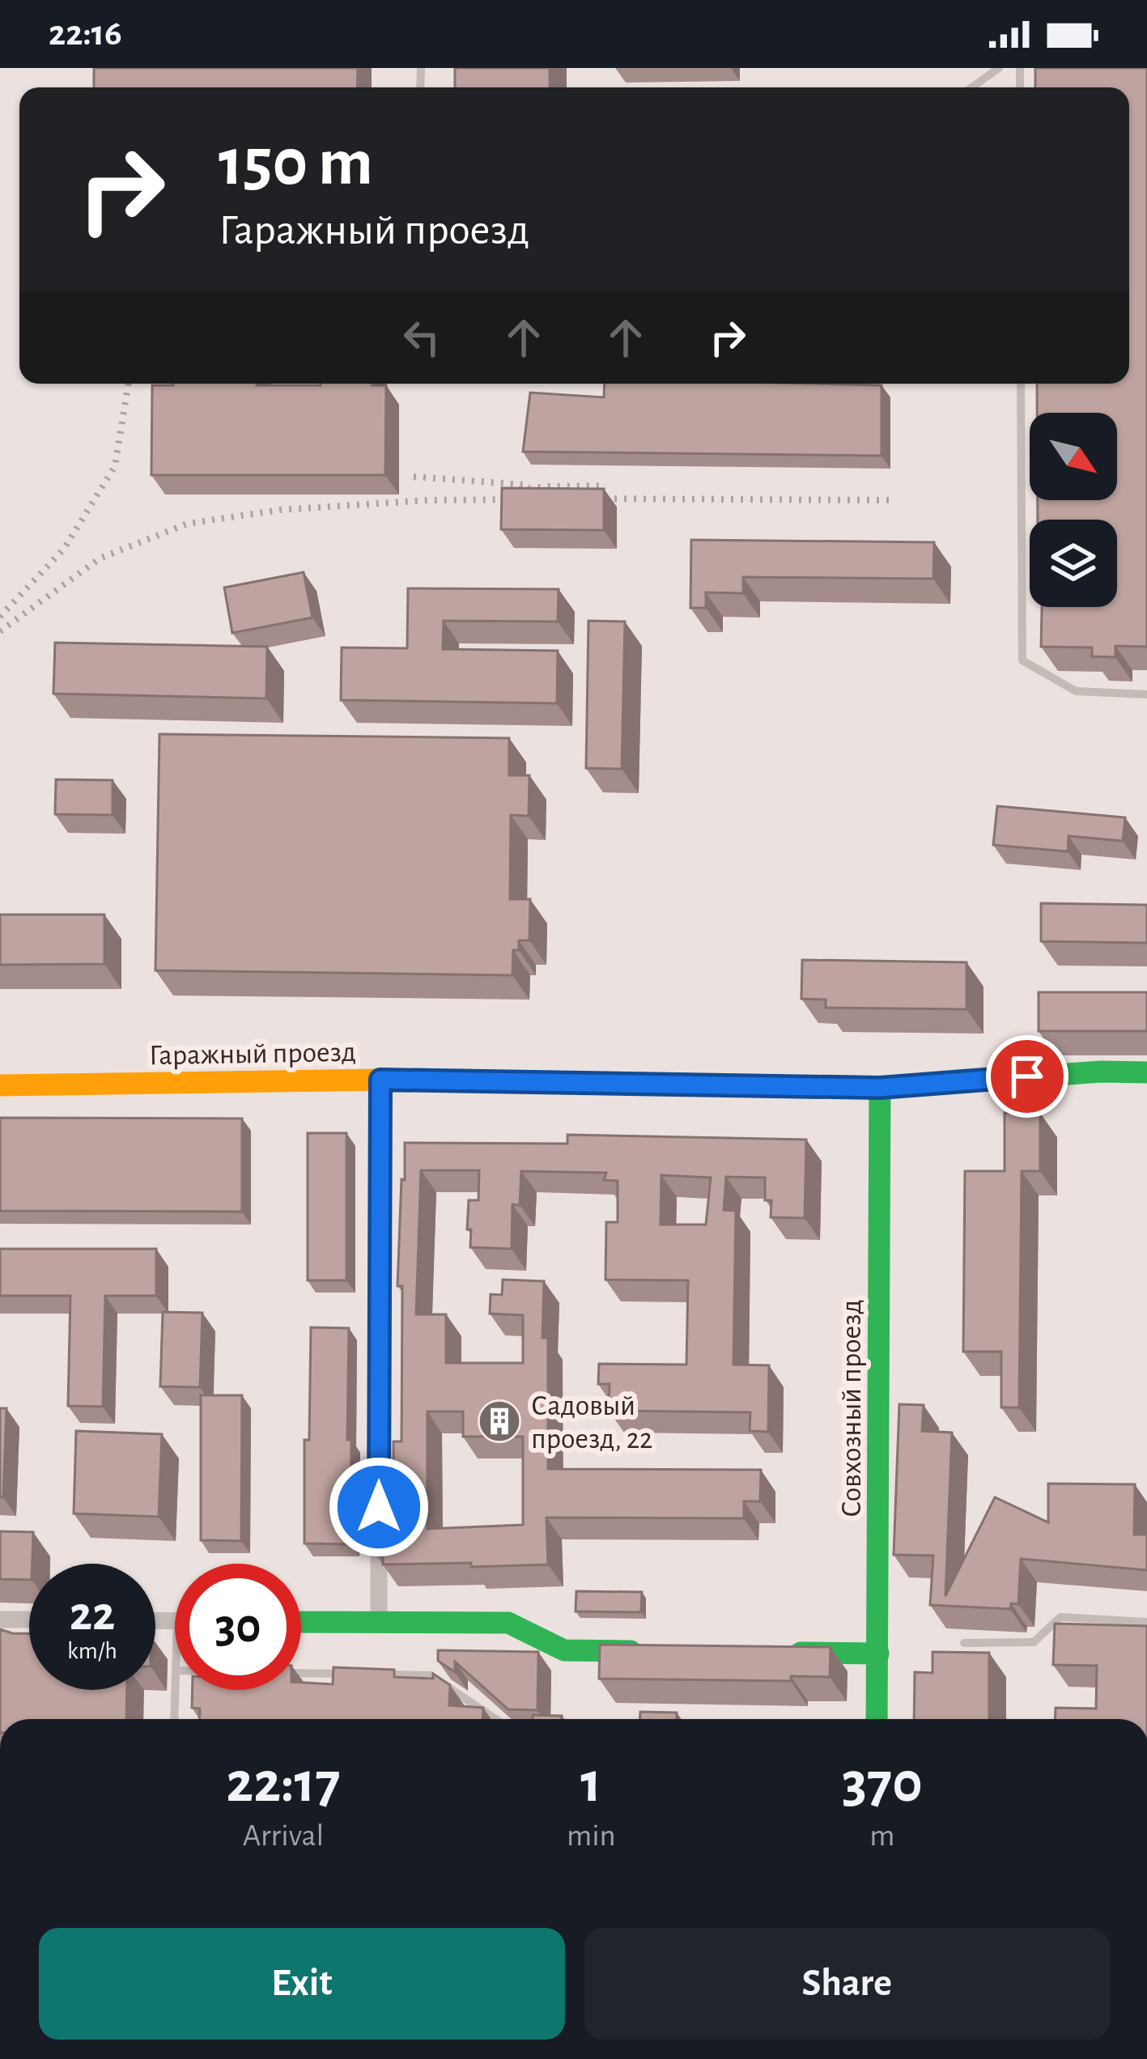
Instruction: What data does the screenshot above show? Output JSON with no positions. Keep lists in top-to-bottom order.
{
  "streets": {
    "street": ["Гаражный проезд", "Совхозный проезд"]
  },
  "crossings": [
    ["Гаражный проезд", "Совхозный проезд"]
  ],
  "places": {
    "building": ["Садовый проезд, 22"]
  },
  "north": "bottom right",
  "page": {
    "status": "22:16",
    "turn": ["150 m", "Гаражный проезд"],
    "speed": "22 km/h",
    "limit": "30",
    "eta": [
      "22:17",
      "Arrival",
      "1",
      "min",
      "370",
      "m"
    ],
    "buttons": ["Exit", "Share"]
  }
}
